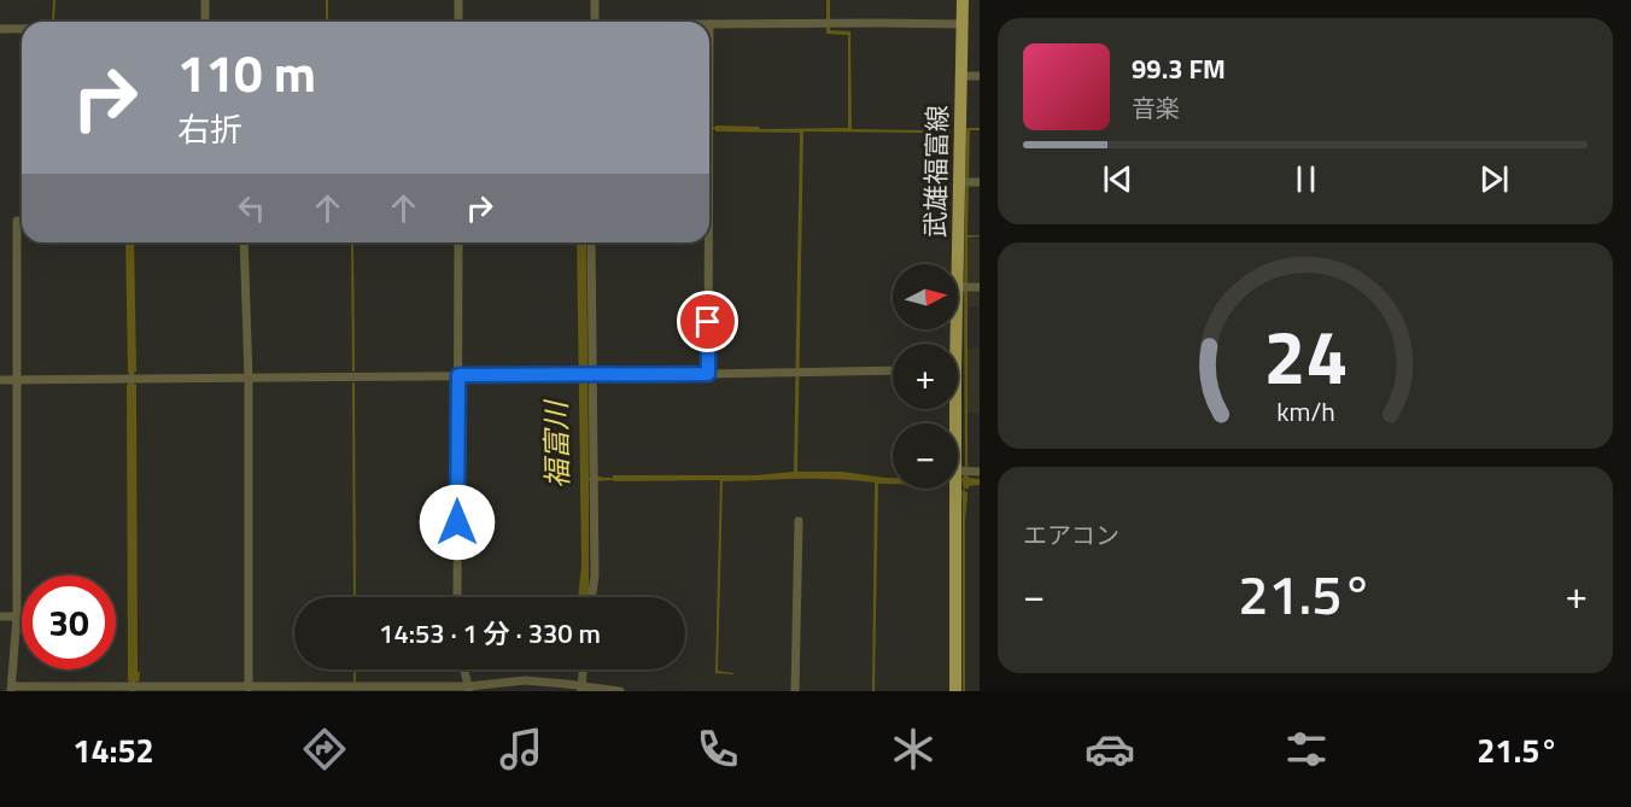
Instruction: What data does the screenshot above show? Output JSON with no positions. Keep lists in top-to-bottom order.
{
  "streets": {
    "main road": ["武雄福富線"]
  },
  "water": ["福富川"],
  "north": "right",
  "page": {
    "turn": ["110 m", "右折"],
    "song": ["99.3 FM", "音楽"],
    "map_buttons": ["+", "−"],
    "tile": "エアコン",
    "heat": ["−", "21.5°", "+"],
    "limit": "30",
    "trip": "14:53 · 1 分 · 330 m",
    "tabs": ["14:52", "21.5°"],
    "gauge": ["24", "km/h"]
  }
}
